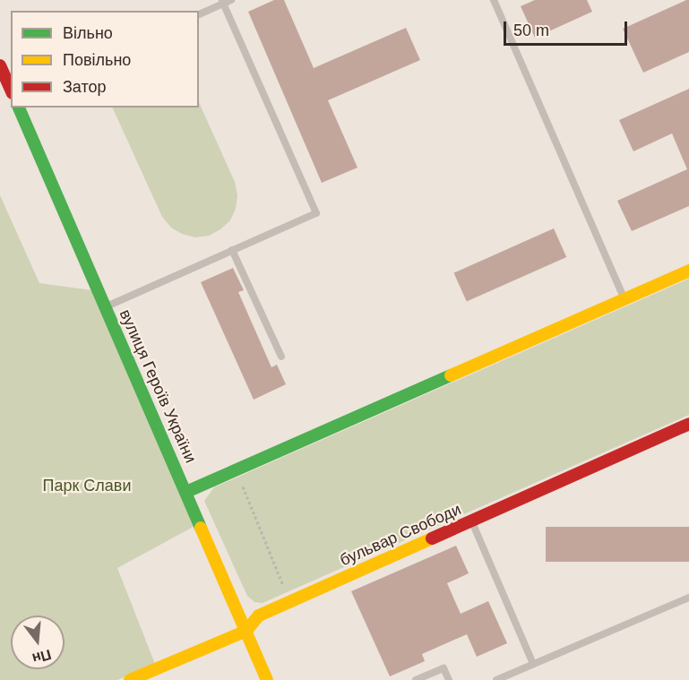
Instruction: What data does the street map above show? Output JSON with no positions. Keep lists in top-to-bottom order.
{
  "streets": {
    "street": ["вулиця Героїв України", "бульвар Свободи"]
  },
  "crossings": [
    ["вулиця Героїв України", "бульвар Свободи"]
  ],
  "parks": ["Парк Слави"],
  "legend": ["Вільно", "Повільно", "Затор"],
  "scale_bar": "50 m",
  "north": "bottom"
}
